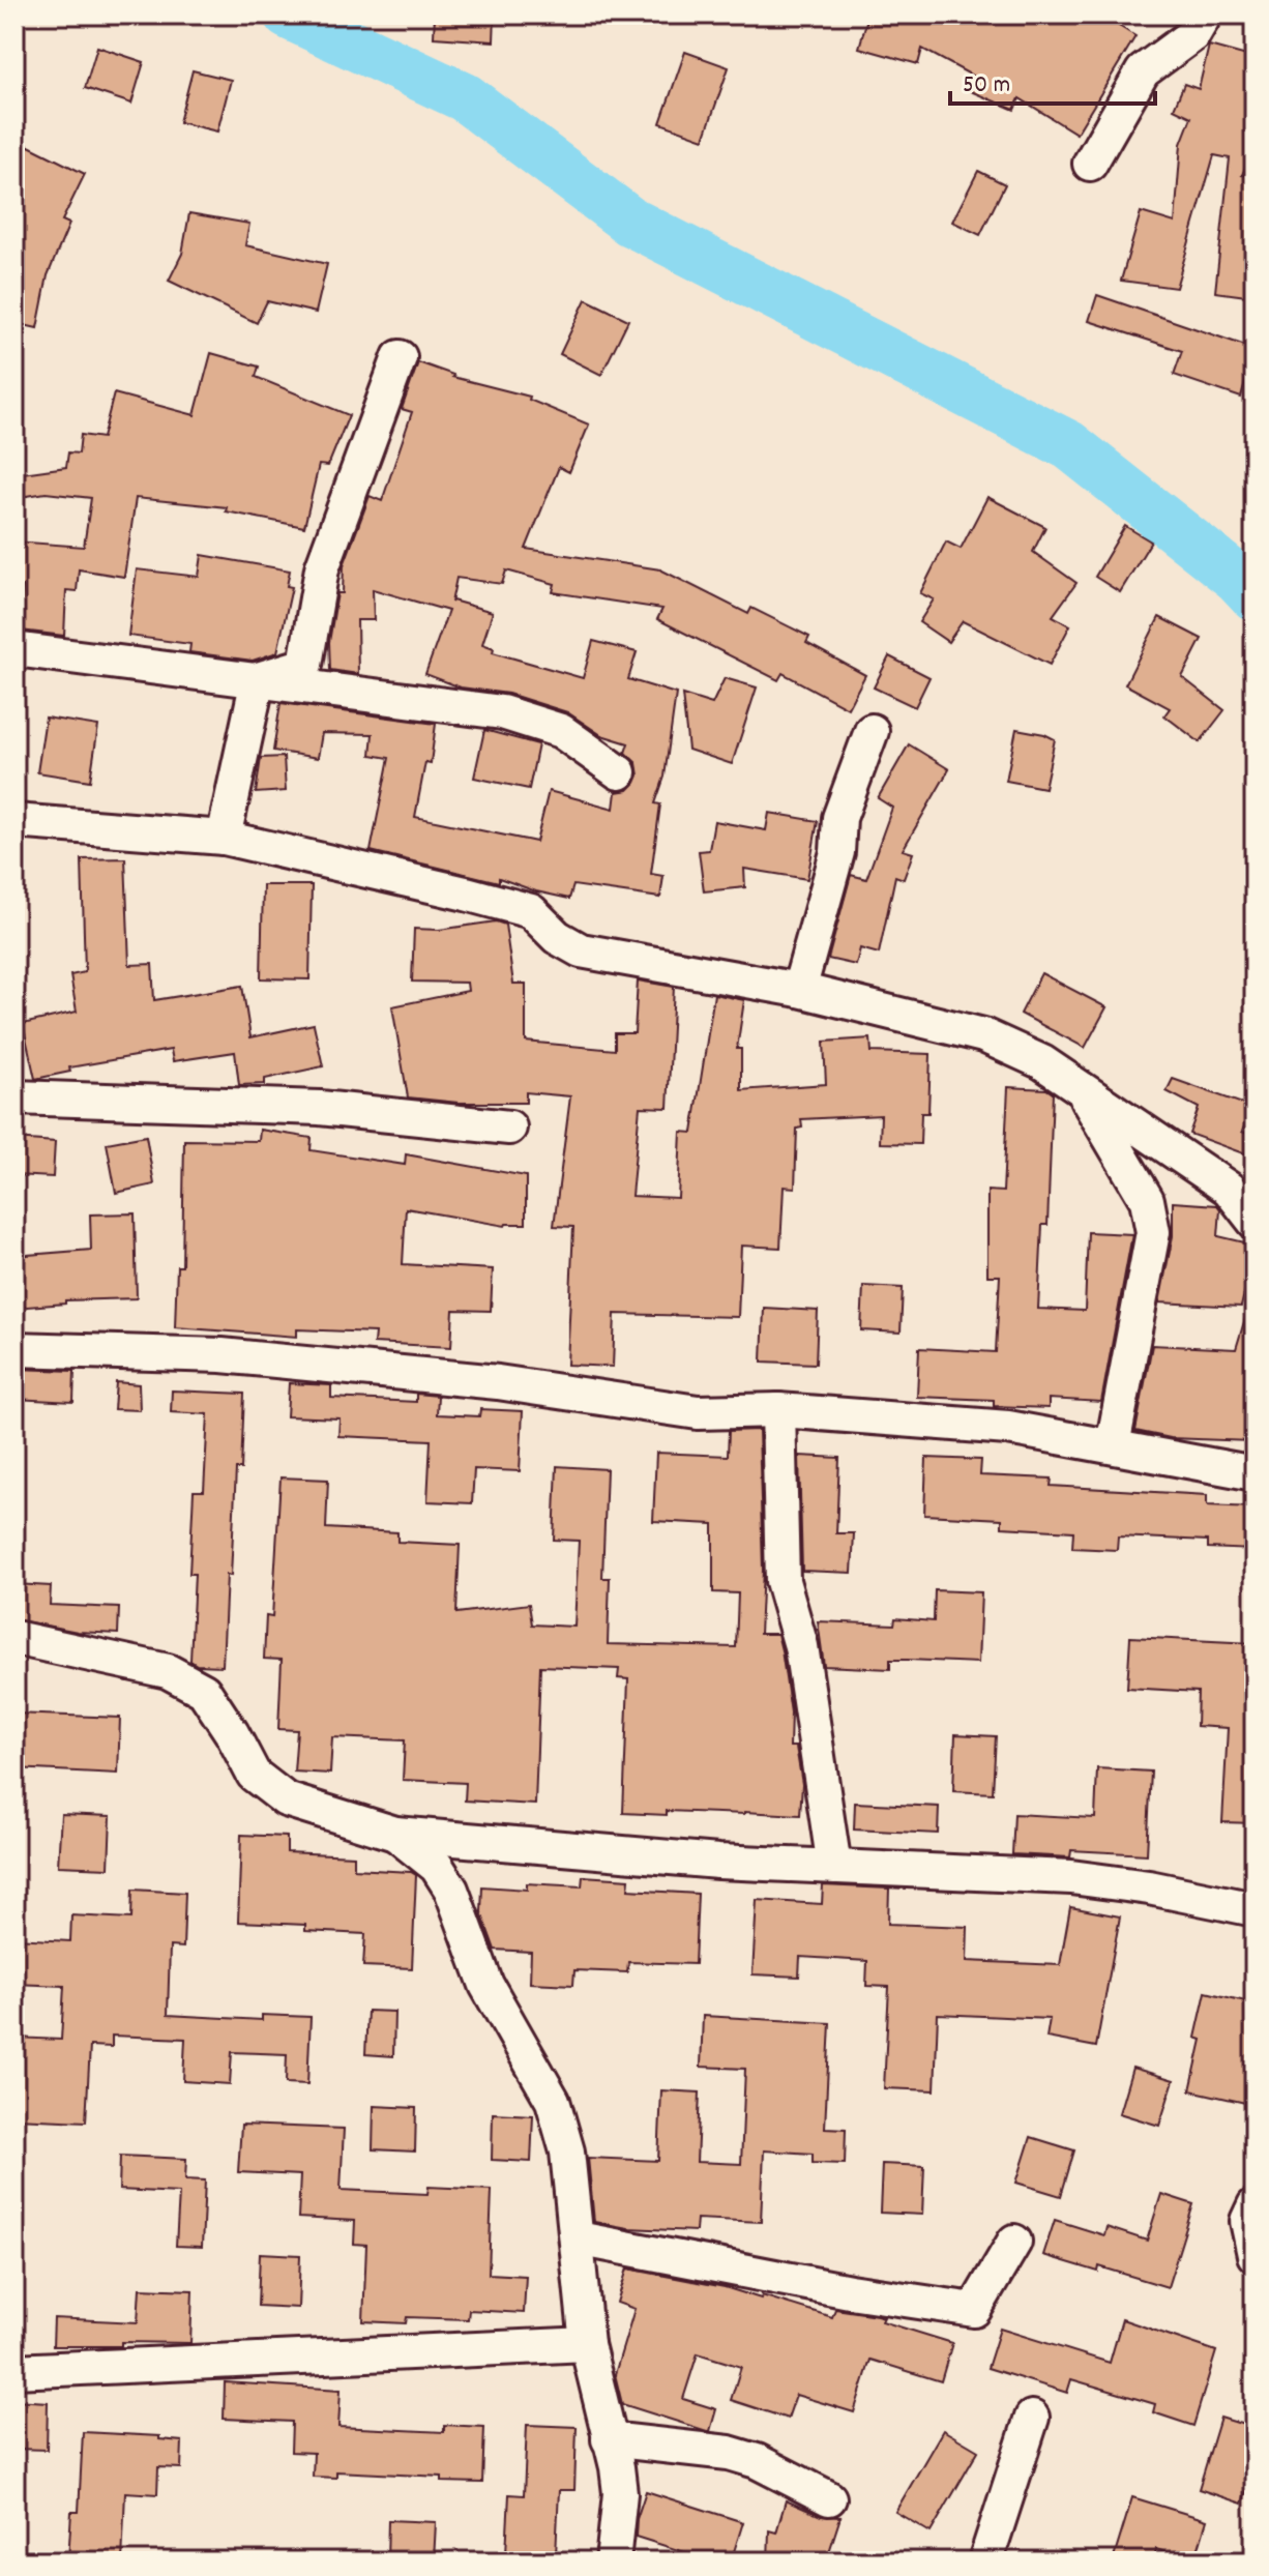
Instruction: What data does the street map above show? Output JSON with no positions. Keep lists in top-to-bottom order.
{
  "scale_bar": "50 m"
}
